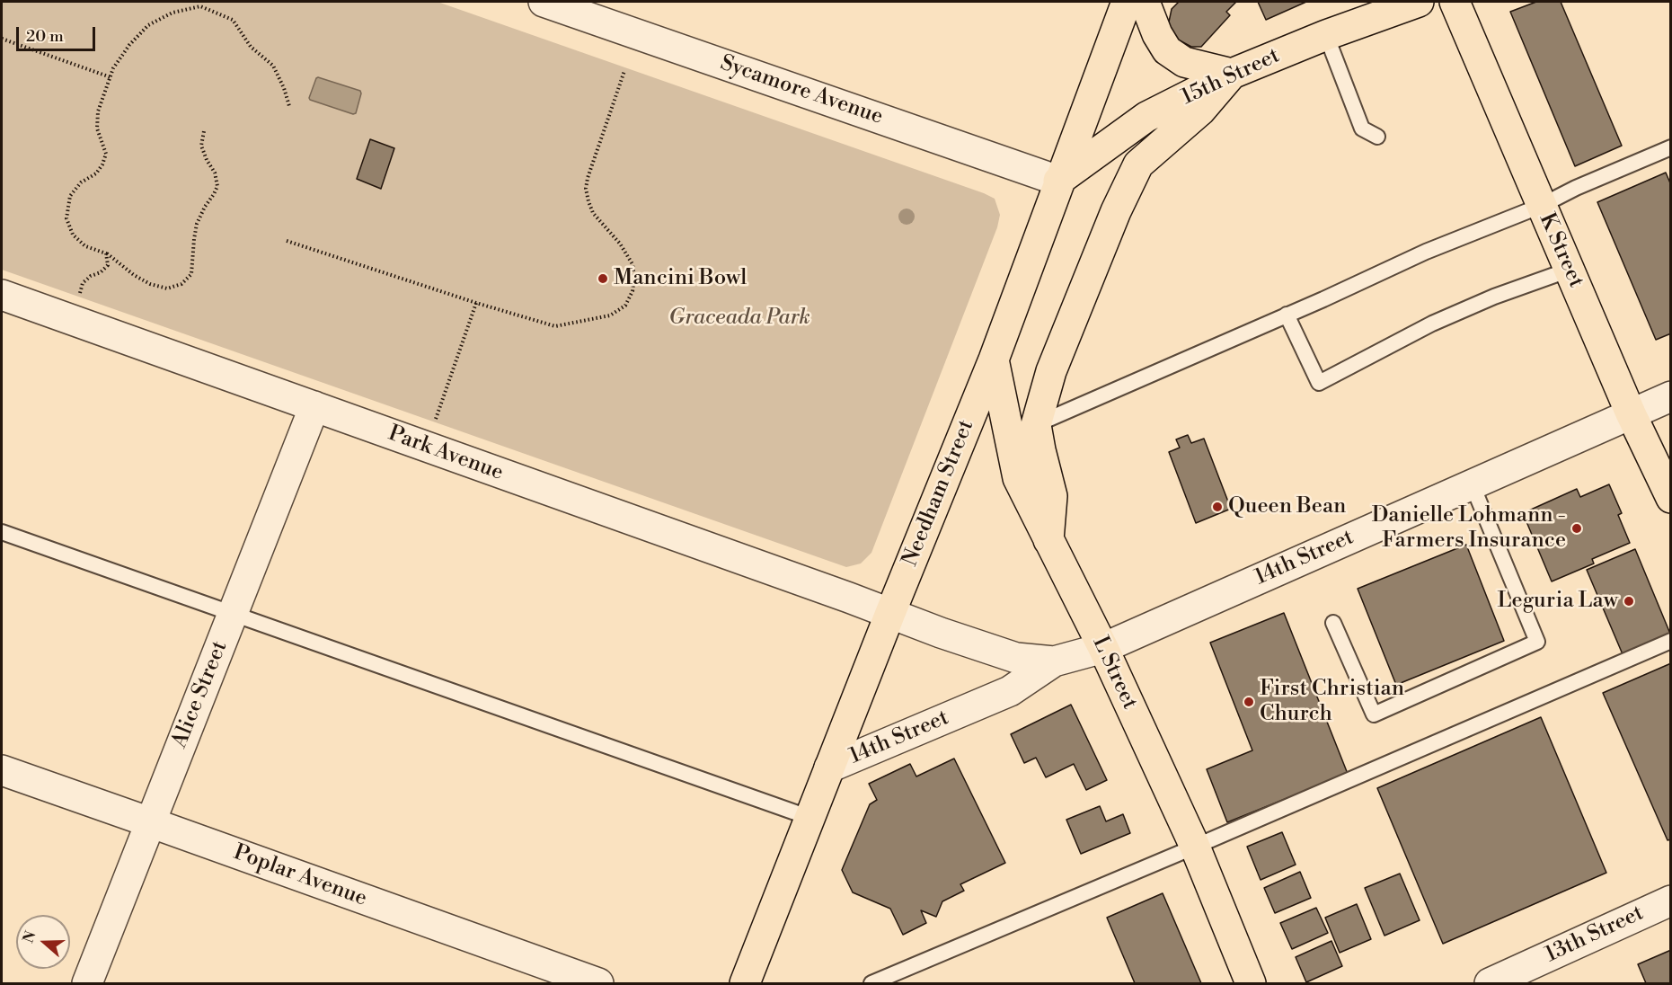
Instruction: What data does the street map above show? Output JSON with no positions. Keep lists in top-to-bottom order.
{
  "streets": {
    "main road": [
      "15th Street",
      "K Street",
      "Needham Street",
      "L Street"
    ],
    "street": [
      "Sycamore Avenue",
      "Park Avenue",
      "14th Street",
      "Alice Street",
      "Poplar Avenue",
      "13th Street"
    ]
  },
  "crossings": [
    ["15th Street", "Sycamore Avenue"],
    ["15th Street", "Needham Street"],
    ["Sycamore Avenue", "Needham Street"],
    ["K Street", "14th Street"],
    ["Park Avenue", "Needham Street"],
    ["Park Avenue", "14th Street"],
    ["Park Avenue", "Alice Street"],
    ["Needham Street", "14th Street"],
    ["Needham Street", "L Street"],
    ["14th Street", "L Street"],
    ["Alice Street", "Poplar Avenue"]
  ],
  "parks": ["Graceada Park"],
  "places": [
    "Mancini Bowl",
    "Queen Bean",
    "Danielle Lohmann - Farmers Insurance",
    "Leguria Law",
    "First Christian Church"
  ],
  "scale_bar": "20 m",
  "north": "left"
}
